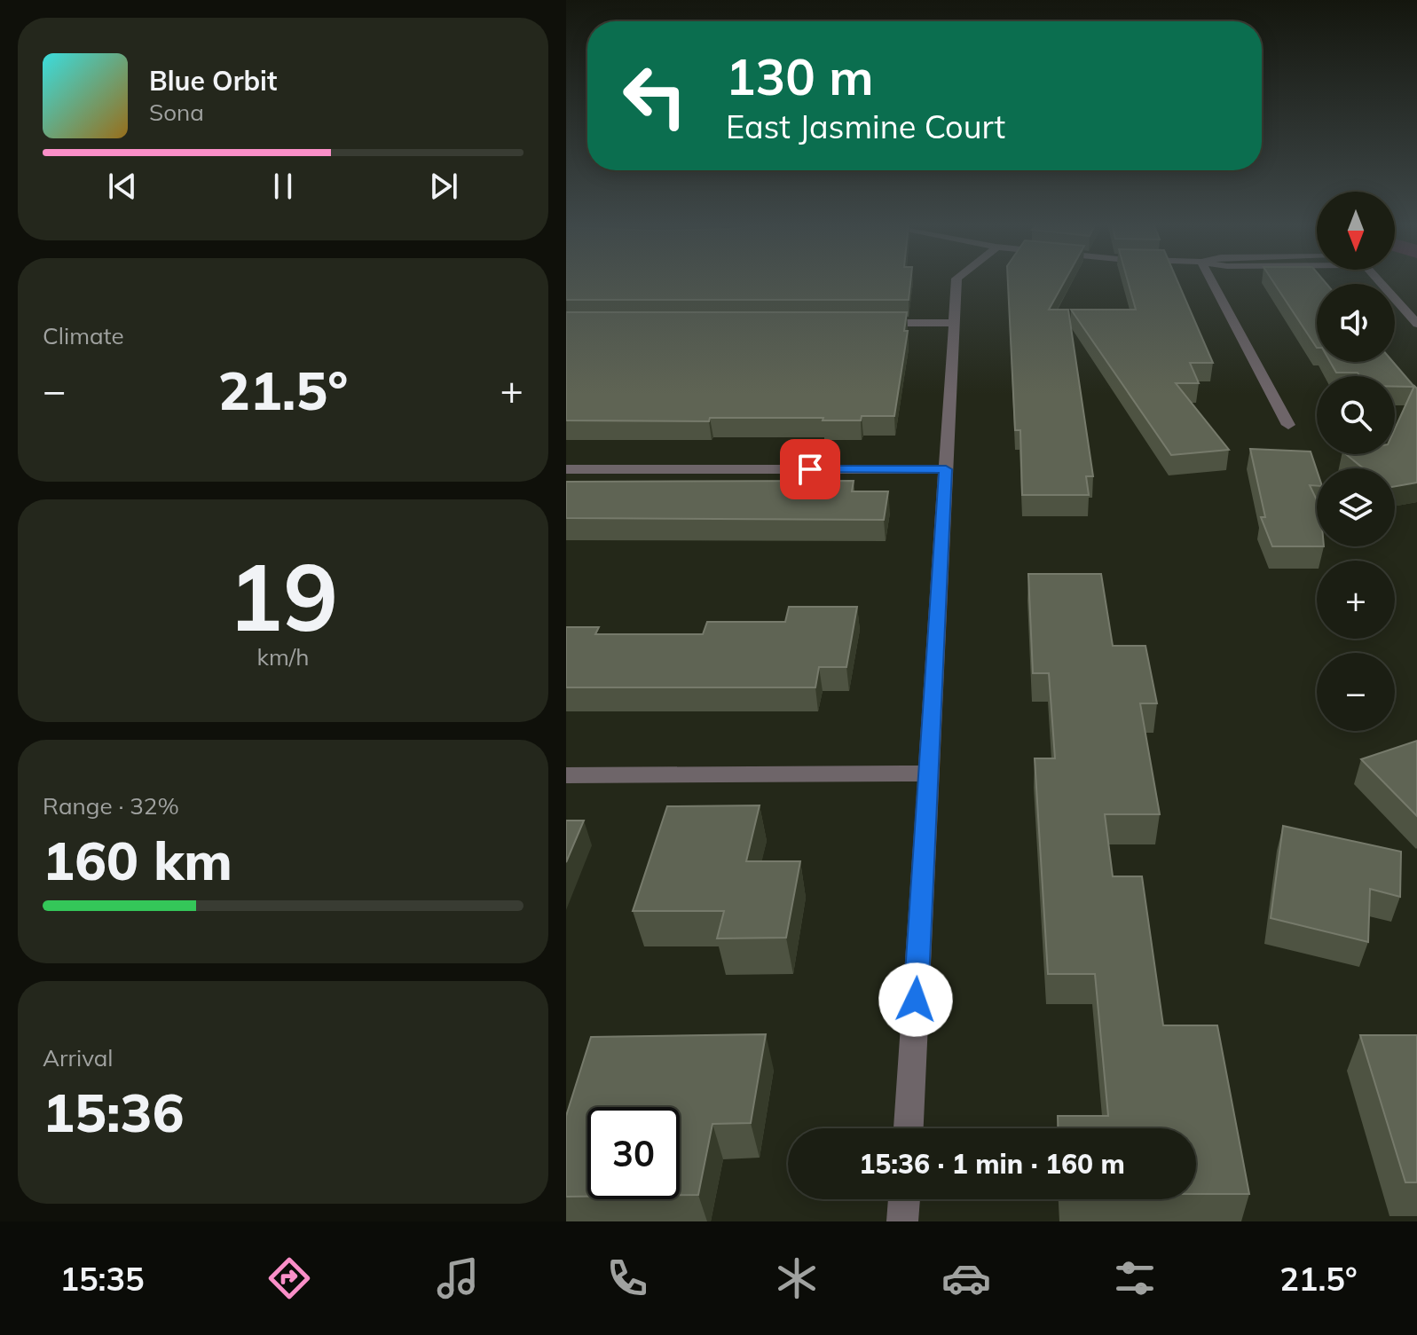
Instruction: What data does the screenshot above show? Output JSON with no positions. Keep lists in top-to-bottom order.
{
  "north": "bottom",
  "page": {
    "turn": ["130 m", "East Jasmine Court"],
    "song": ["Blue Orbit", "Sona"],
    "map_buttons": ["+", "−"],
    "tile": [
      "Climate",
      ["19", "km/h"],
      ["Range · 32%", "160 km"],
      ["Arrival", "15:36"]
    ],
    "heat": ["−", "21.5°", "+"],
    "limit": "30",
    "trip": "15:36 · 1 min · 160 m",
    "tabs": ["15:35", "21.5°"]
  }
}
